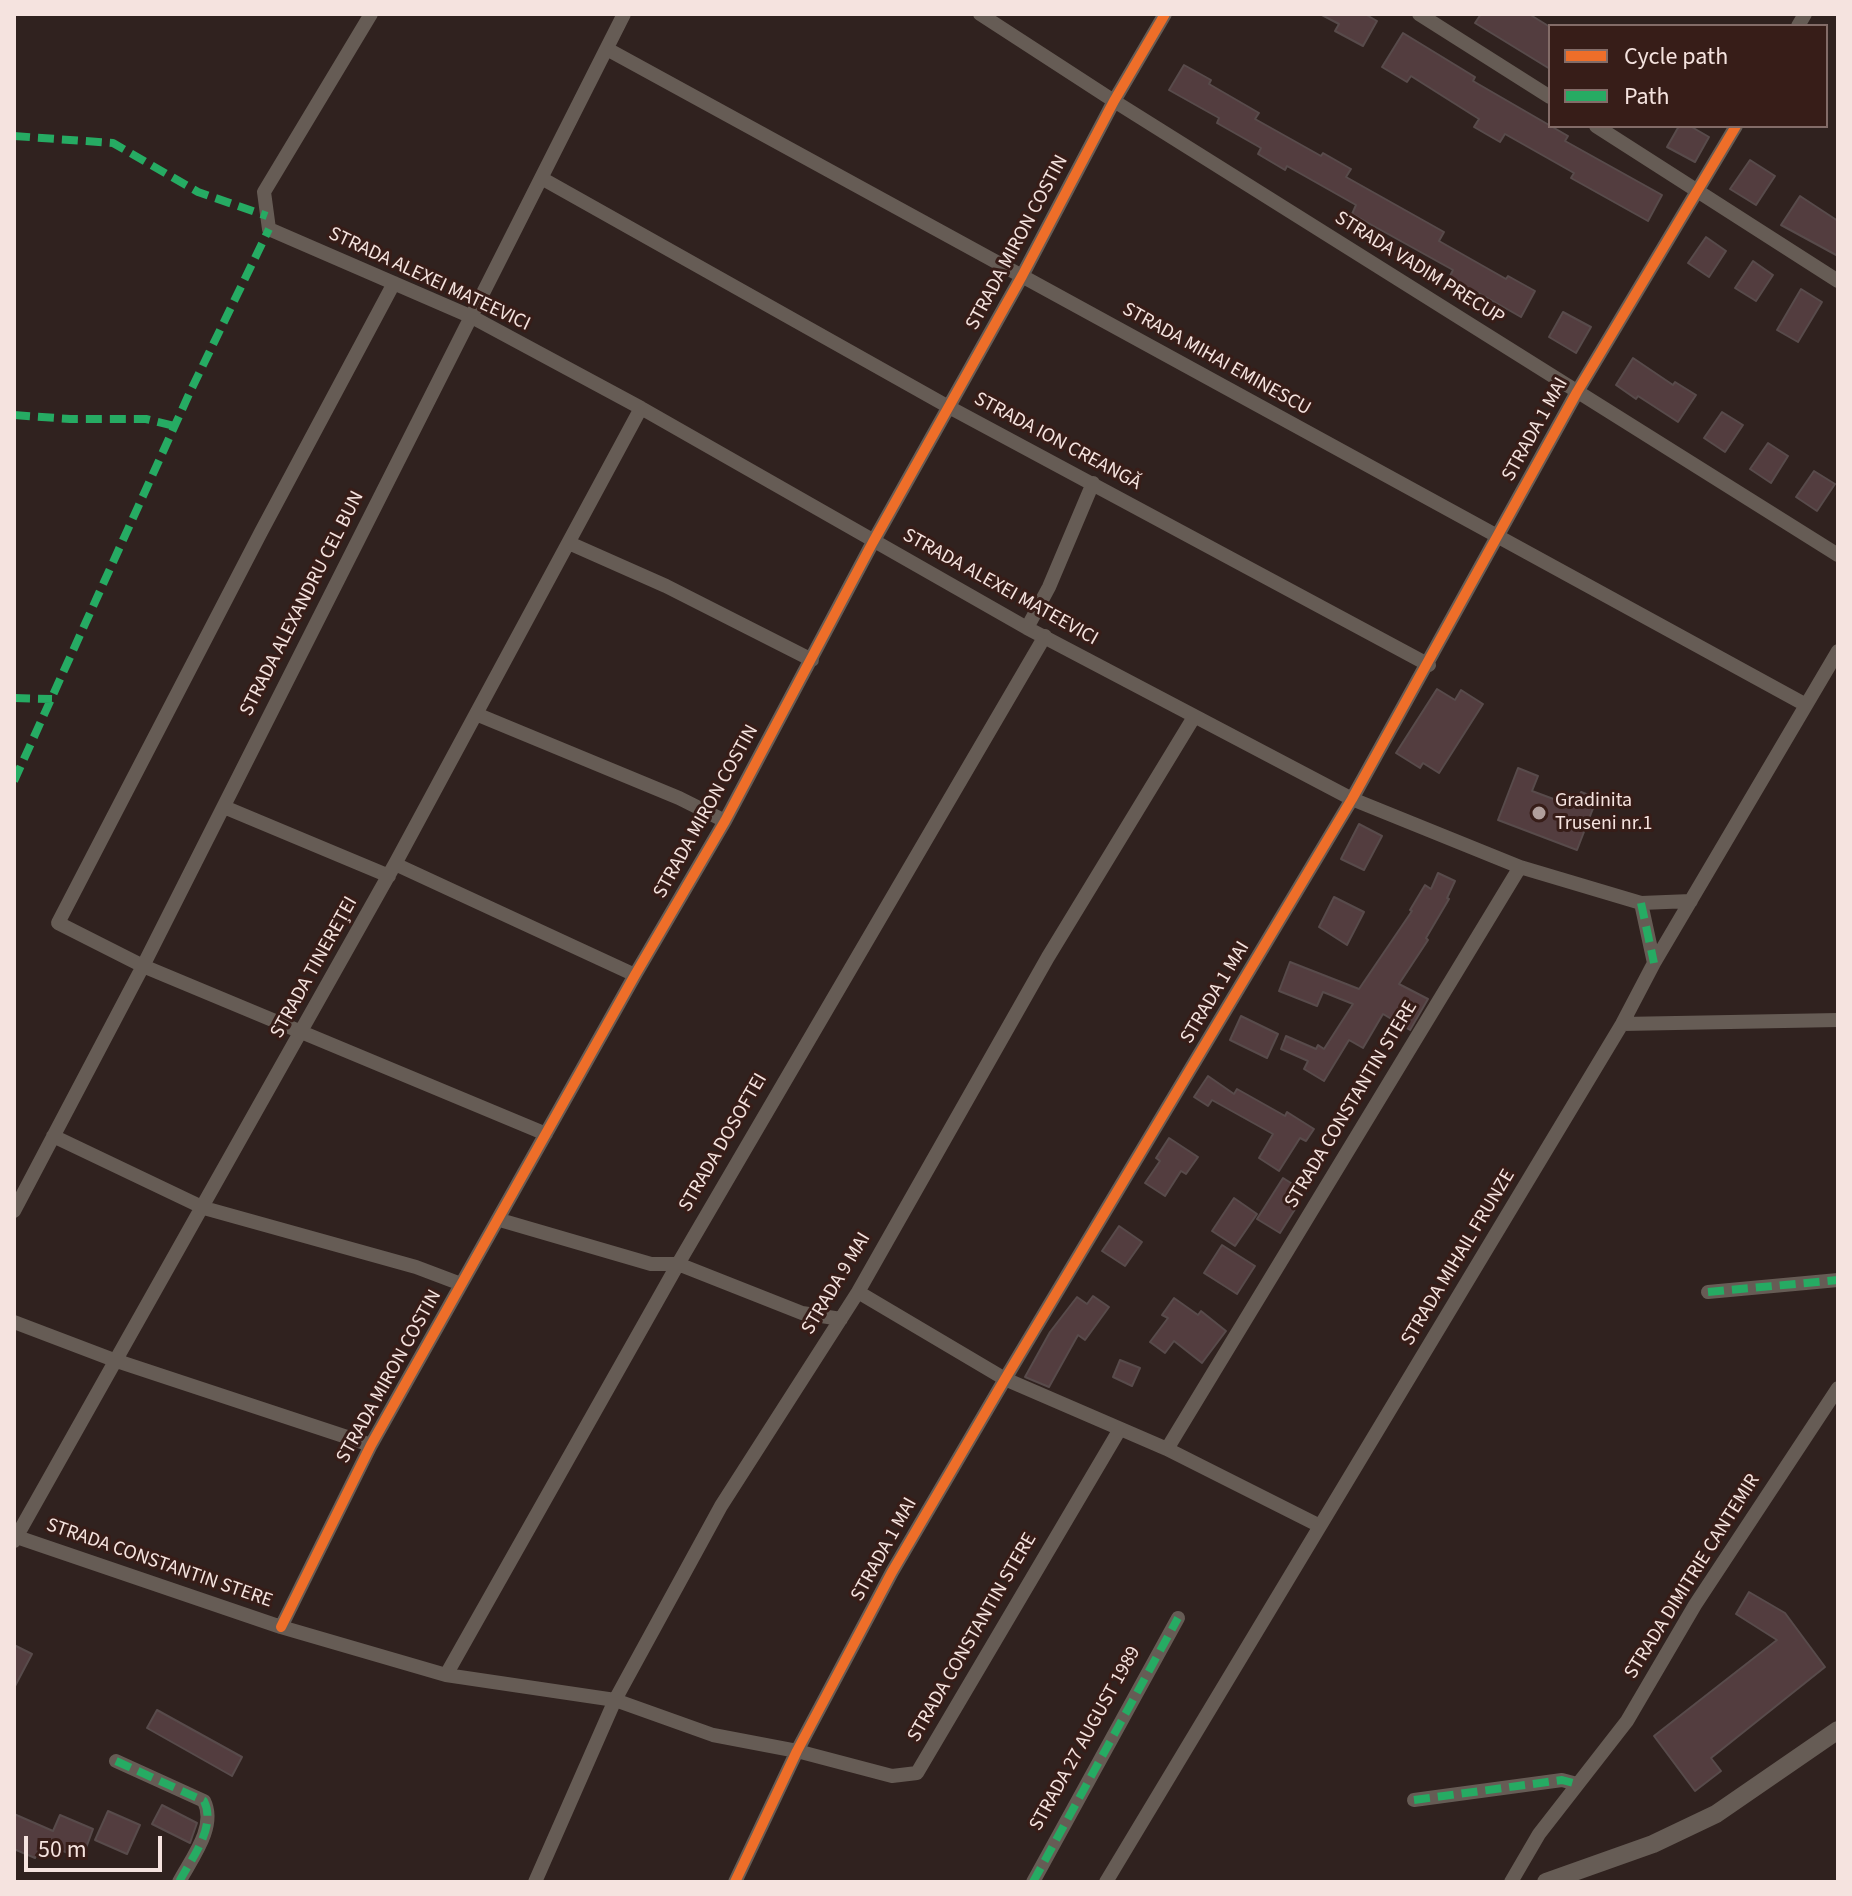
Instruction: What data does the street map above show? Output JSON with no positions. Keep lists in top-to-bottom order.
{
  "streets": {
    "street": [
      "STRADA MIRON COSTIN",
      "STRADA VADIM PRECUP",
      "STRADA ALEXEI MATEEVICI",
      "STRADA MIHAI EMINESCU",
      "STRADA 1 MAI",
      "STRADA ION CREANGĂ",
      "STRADA ALEXANDRU CEL BUN",
      "STRADA TINEREȚEI",
      "STRADA CONSTANTIN STERE",
      "STRADA DOSOFTEI",
      "STRADA MIHAIL FRUNZE",
      "STRADA 9 MAI",
      "STRADA DIMITRIE CANTEMIR",
      "STRADA 27 AUGUST 1989"
    ]
  },
  "crossings": [
    ["STRADA MIRON COSTIN", "STRADA VADIM PRECUP"],
    ["STRADA MIRON COSTIN", "STRADA ALEXEI MATEEVICI"],
    ["STRADA MIRON COSTIN", "STRADA MIHAI EMINESCU"],
    ["STRADA MIRON COSTIN", "STRADA ION CREANGĂ"],
    ["STRADA MIRON COSTIN", "STRADA CONSTANTIN STERE"],
    ["STRADA VADIM PRECUP", "STRADA 1 MAI"],
    ["STRADA ALEXEI MATEEVICI", "STRADA 1 MAI"],
    ["STRADA ALEXEI MATEEVICI", "STRADA ALEXANDRU CEL BUN"],
    ["STRADA ALEXEI MATEEVICI", "STRADA TINEREȚEI"],
    ["STRADA ALEXEI MATEEVICI", "STRADA CONSTANTIN STERE"],
    ["STRADA ALEXEI MATEEVICI", "STRADA DOSOFTEI"],
    ["STRADA ALEXEI MATEEVICI", "STRADA MIHAIL FRUNZE"],
    ["STRADA ALEXEI MATEEVICI", "STRADA 9 MAI"],
    ["STRADA MIHAI EMINESCU", "STRADA 1 MAI"],
    ["STRADA MIHAI EMINESCU", "STRADA ALEXANDRU CEL BUN"],
    ["STRADA MIHAI EMINESCU", "STRADA MIHAIL FRUNZE"],
    ["STRADA 1 MAI", "STRADA ION CREANGĂ"],
    ["STRADA 1 MAI", "STRADA CONSTANTIN STERE"],
    ["STRADA ION CREANGĂ", "STRADA ALEXANDRU CEL BUN"],
    ["STRADA TINEREȚEI", "STRADA CONSTANTIN STERE"],
    ["STRADA CONSTANTIN STERE", "STRADA DOSOFTEI"],
    ["STRADA CONSTANTIN STERE", "STRADA 9 MAI"]
  ],
  "places": ["Gradinita Truseni nr.1"],
  "legend": ["Cycle path", "Path"],
  "scale_bar": "50 m"
}
